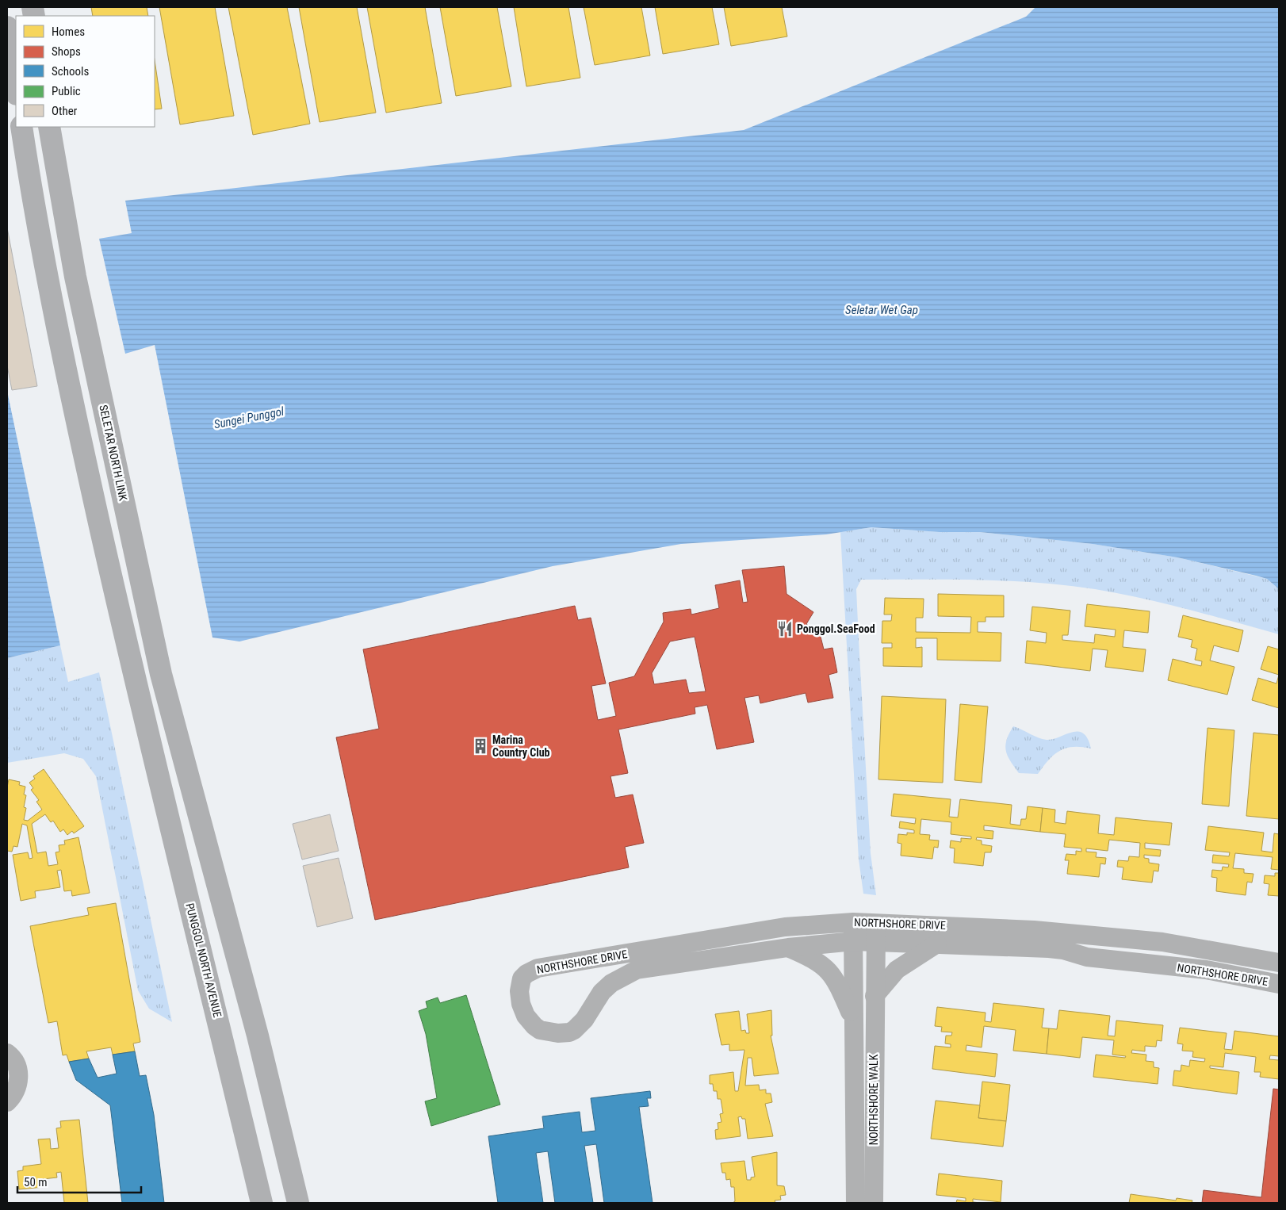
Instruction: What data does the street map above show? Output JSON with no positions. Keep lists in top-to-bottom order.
{
  "streets": {
    "main road": ["SELETAR NORTH LINK", "PUNGGOL NORTH AVENUE"],
    "street": ["NORTHSHORE DRIVE", "NORTHSHORE WALK"]
  },
  "crossings": [
    ["NORTHSHORE DRIVE", "NORTHSHORE WALK"]
  ],
  "water": ["Seletar Wet Gap", "Sungei Punggol"],
  "places": {
    "restaurant": ["Ponggol.SeaFood"],
    "building": ["Marina Country Club"]
  },
  "legend": [
    "Homes",
    "Shops",
    "Schools",
    "Public",
    "Other"
  ],
  "scale_bar": "50 m"
}
